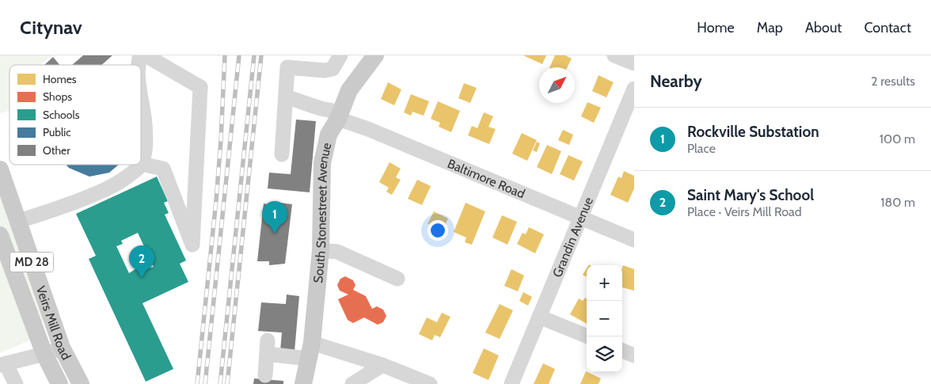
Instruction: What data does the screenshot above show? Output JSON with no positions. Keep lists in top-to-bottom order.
{
  "streets": {
    "main road": ["South Stonestreet Avenue", "MD 28", "Veirs Mill Road"],
    "street": ["Baltimore Road", "Grandin Avenue"]
  },
  "crossings": [
    ["Baltimore Road", "South Stonestreet Avenue"],
    ["Baltimore Road", "Grandin Avenue"]
  ],
  "legend": [
    "Homes",
    "Shops",
    "Schools",
    "Public",
    "Other"
  ],
  "north": "top right",
  "page": {
    "header": "Citynav",
    "nav": [
      "Home",
      "Map",
      "About",
      "Contact"
    ],
    "heading": ["Nearby", "2 results"],
    "list": [
      {
        "mark": "1",
        "name": "Rockville Substation",
        "note": "Place",
        "value": "100 m"
      },
      {
        "mark": "2",
        "name": "Saint Mary's School",
        "note": "Place · Veirs Mill Road",
        "value": "180 m"
      }
    ],
    "pins": ["1", "2"],
    "map_buttons": ["+", "−"]
  }
}
